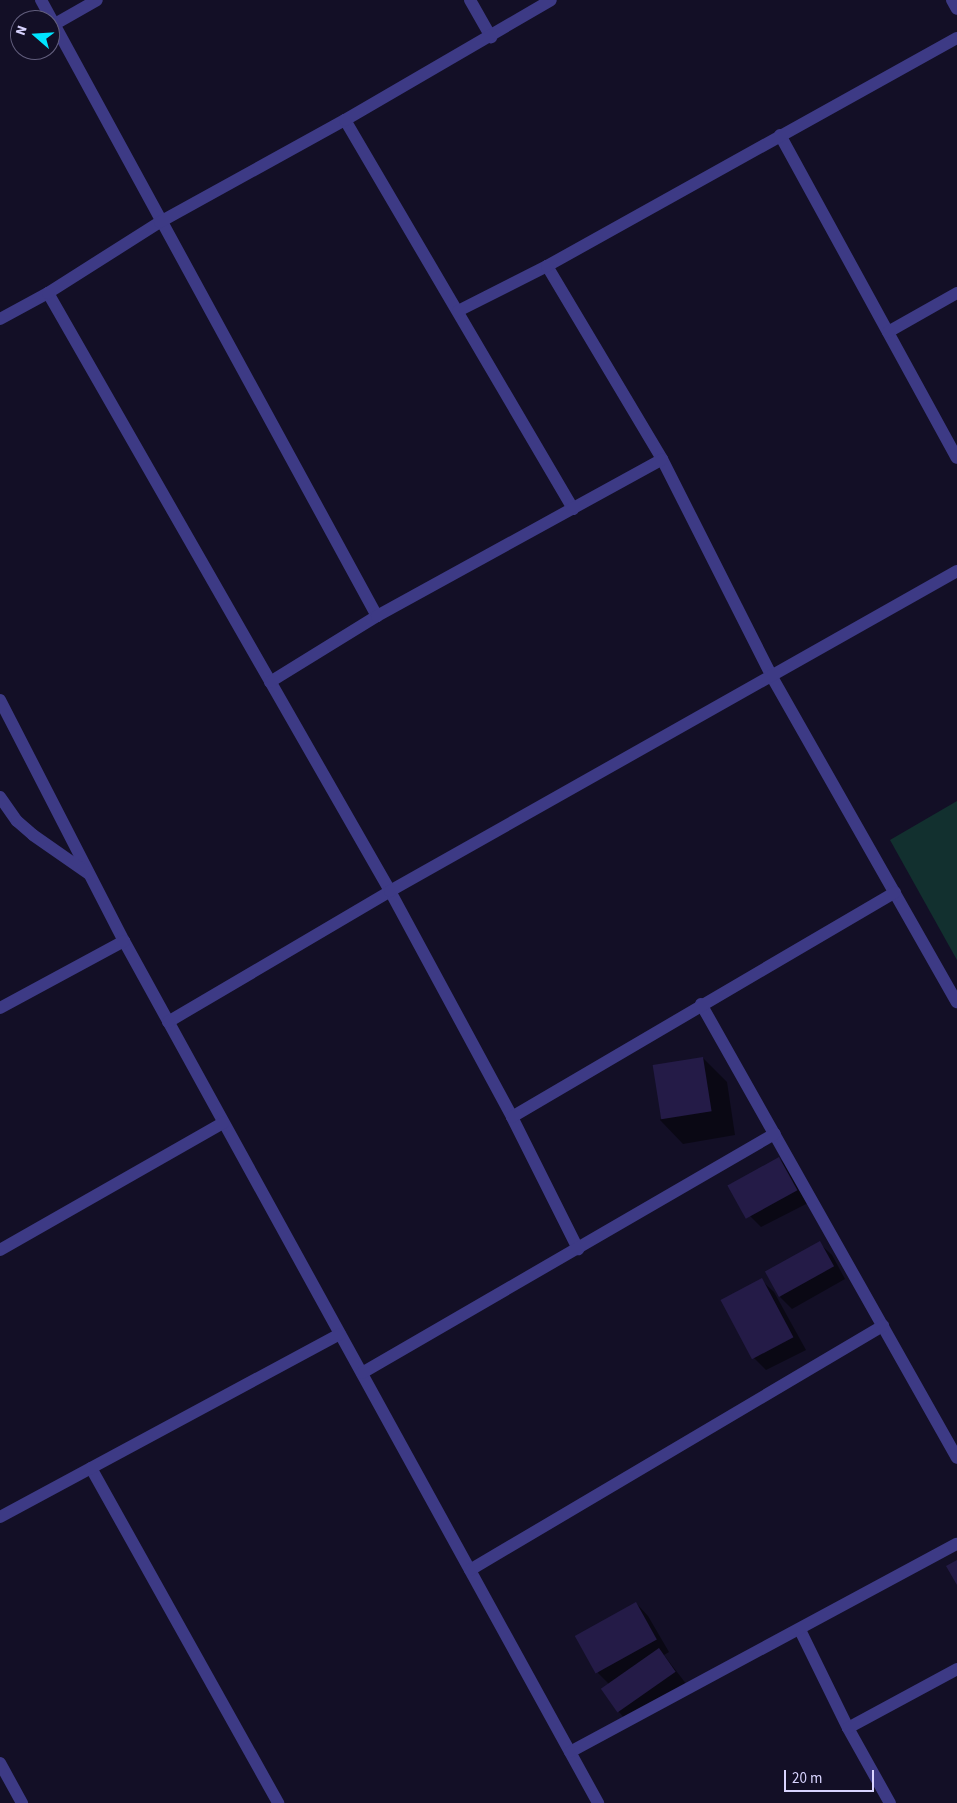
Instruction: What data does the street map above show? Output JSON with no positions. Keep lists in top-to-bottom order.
{
  "scale_bar": "20 m",
  "north": "left"
}
